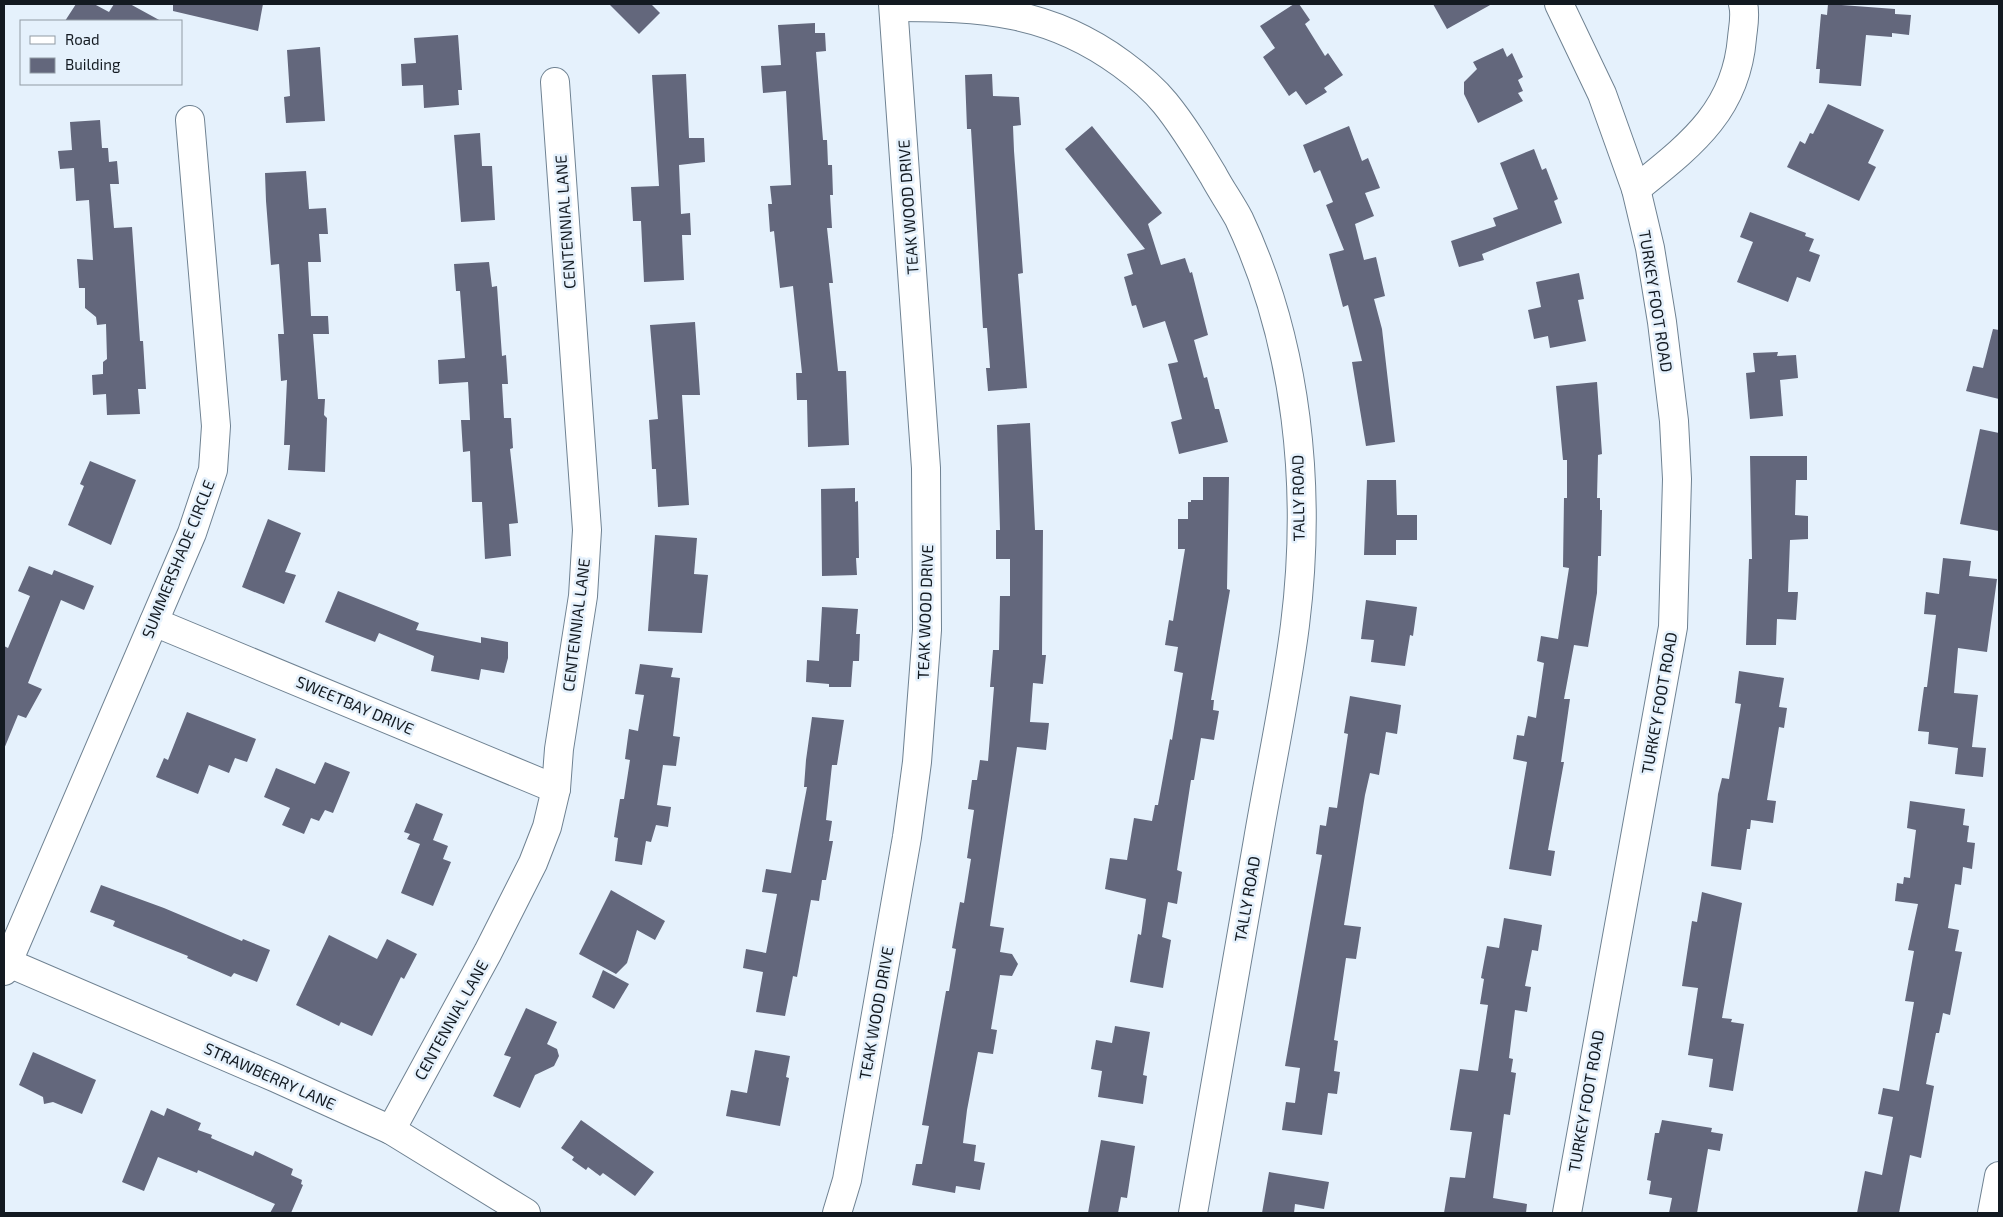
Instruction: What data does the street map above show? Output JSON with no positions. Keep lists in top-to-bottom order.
{
  "streets": {
    "street": [
      "TEAK WOOD DRIVE",
      "CENTENNIAL LANE",
      "TURKEY FOOT ROAD",
      "TALLY ROAD",
      "SUMMERSHADE CIRCLE",
      "SWEETBAY DRIVE",
      "STRAWBERRY LANE"
    ]
  },
  "crossings": [
    ["TEAK WOOD DRIVE", "TALLY ROAD"],
    ["CENTENNIAL LANE", "SWEETBAY DRIVE"],
    ["CENTENNIAL LANE", "STRAWBERRY LANE"],
    ["SUMMERSHADE CIRCLE", "SWEETBAY DRIVE"],
    ["SUMMERSHADE CIRCLE", "STRAWBERRY LANE"]
  ],
  "legend": ["Road", "Building"]
}
